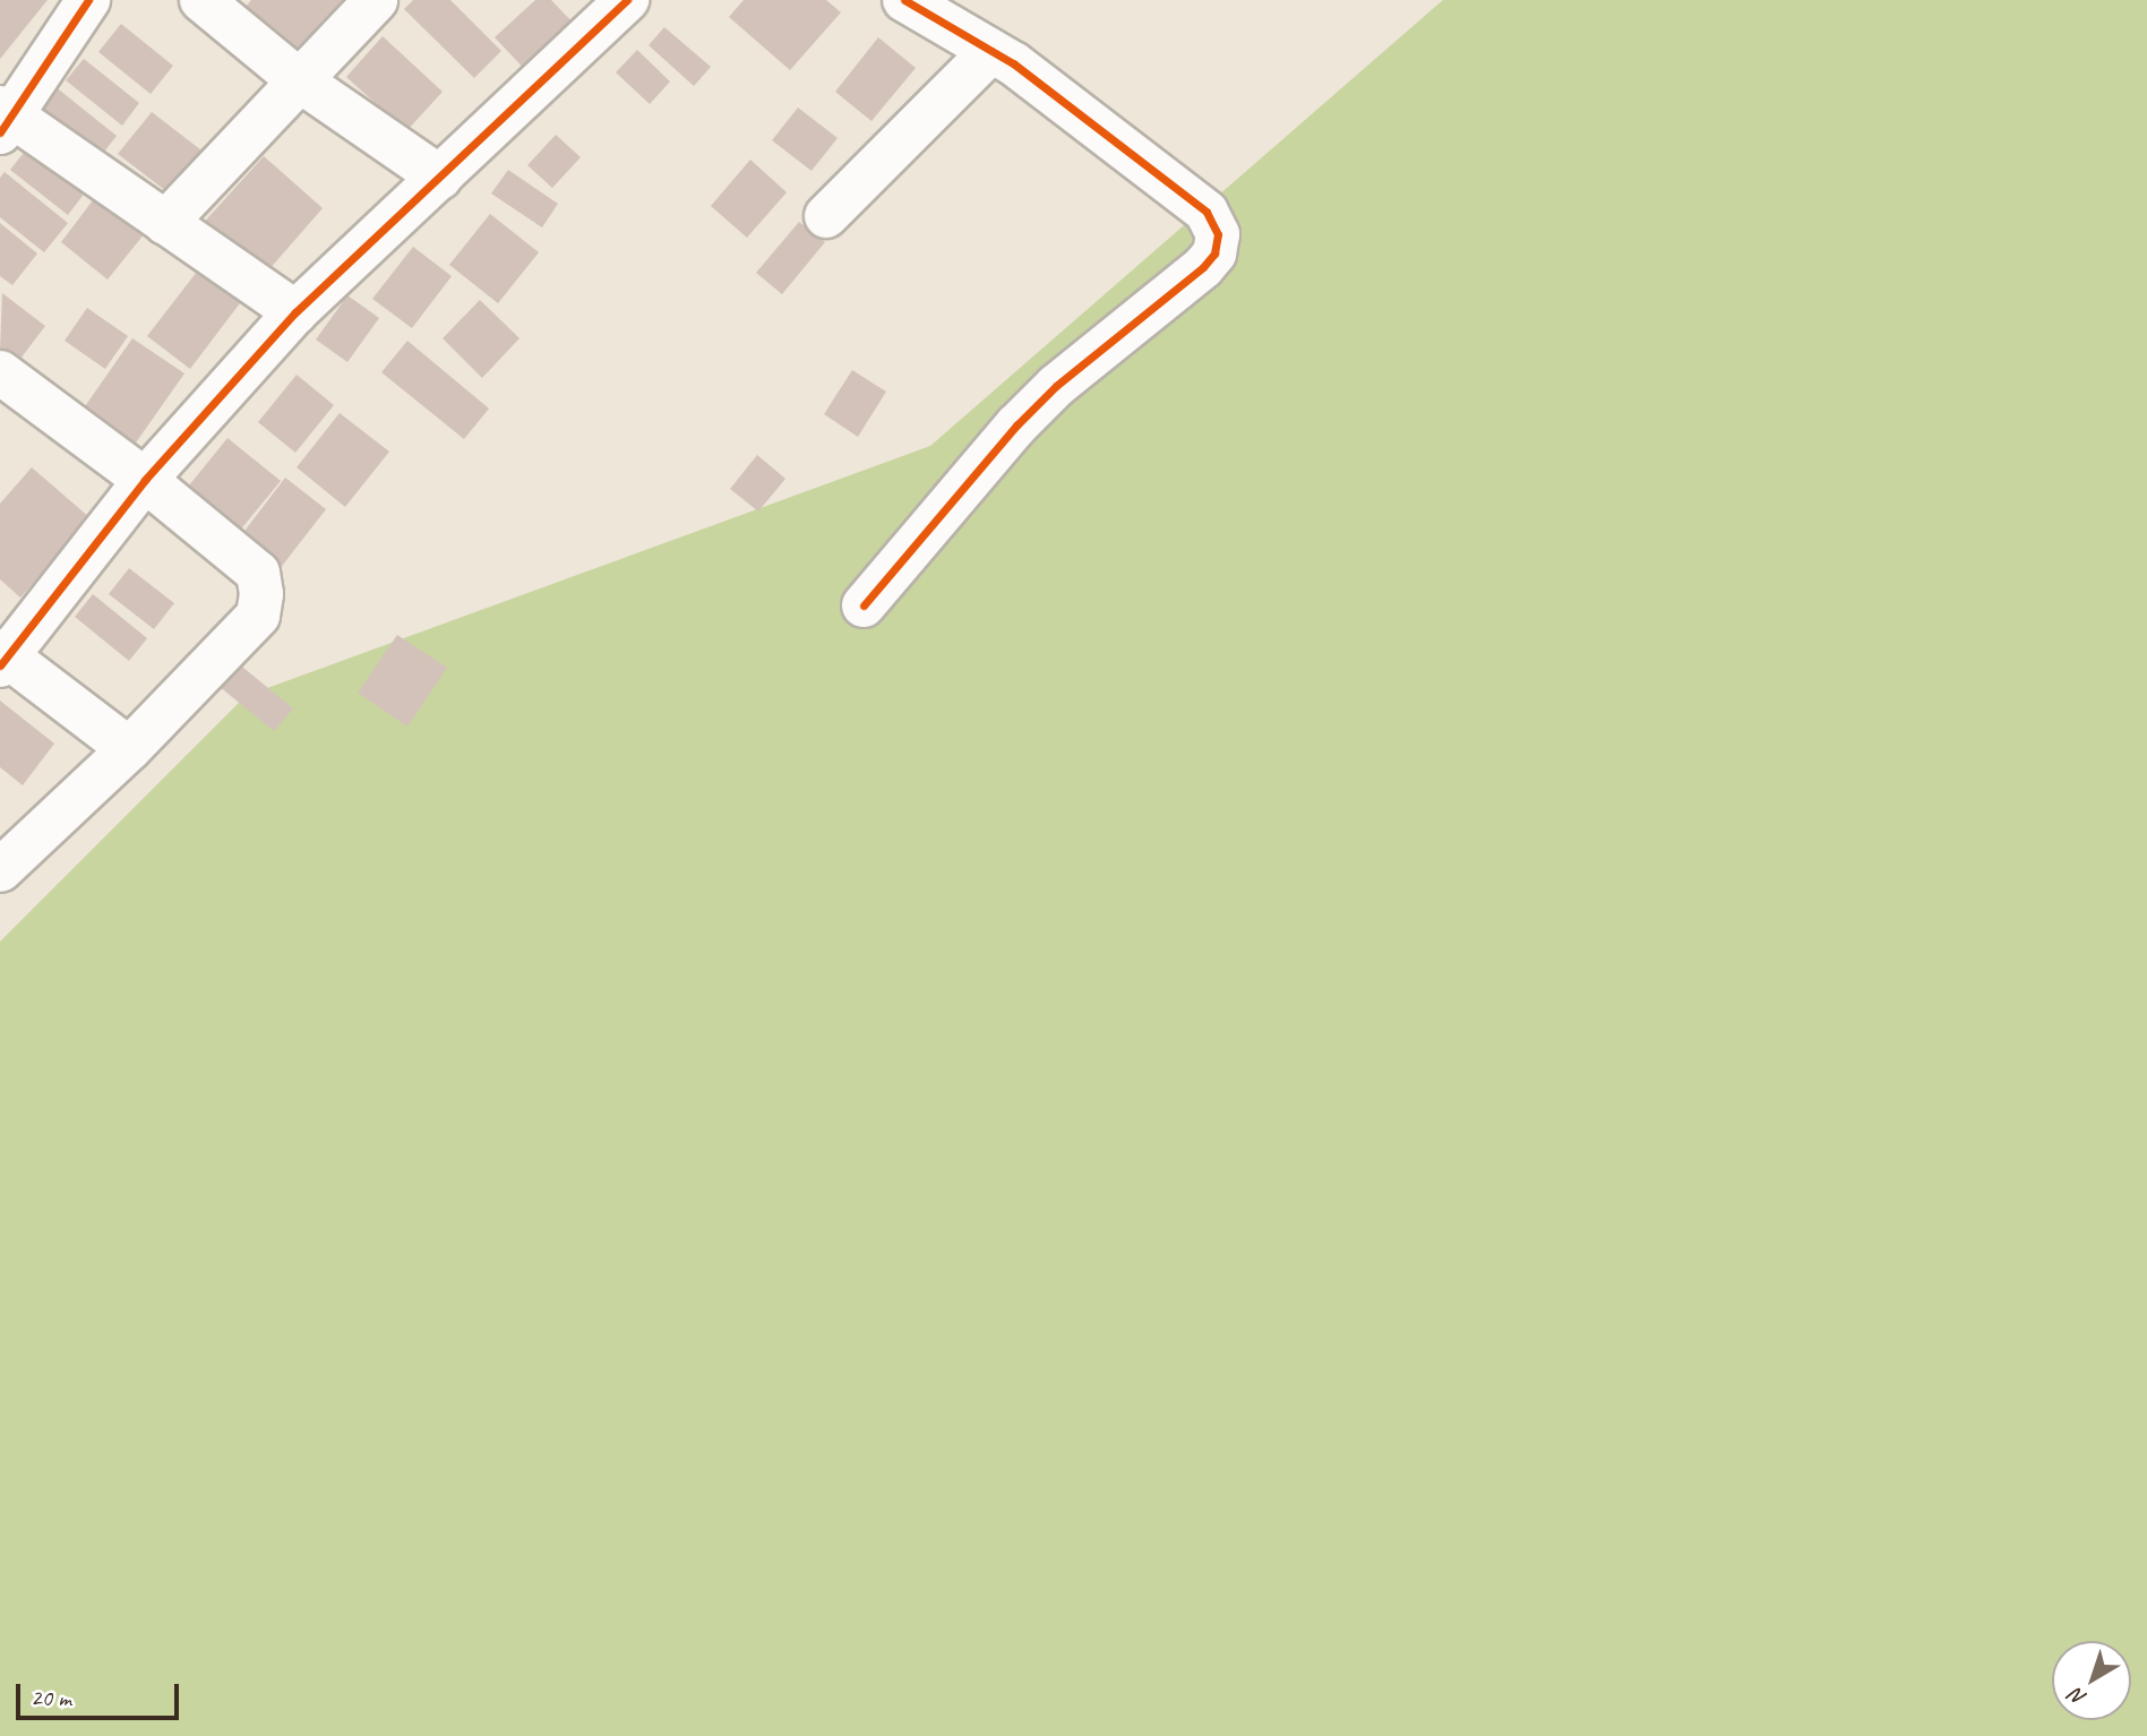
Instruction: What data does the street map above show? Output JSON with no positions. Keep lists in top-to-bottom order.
{
  "scale_bar": "20 m",
  "north": "bottom left"
}
